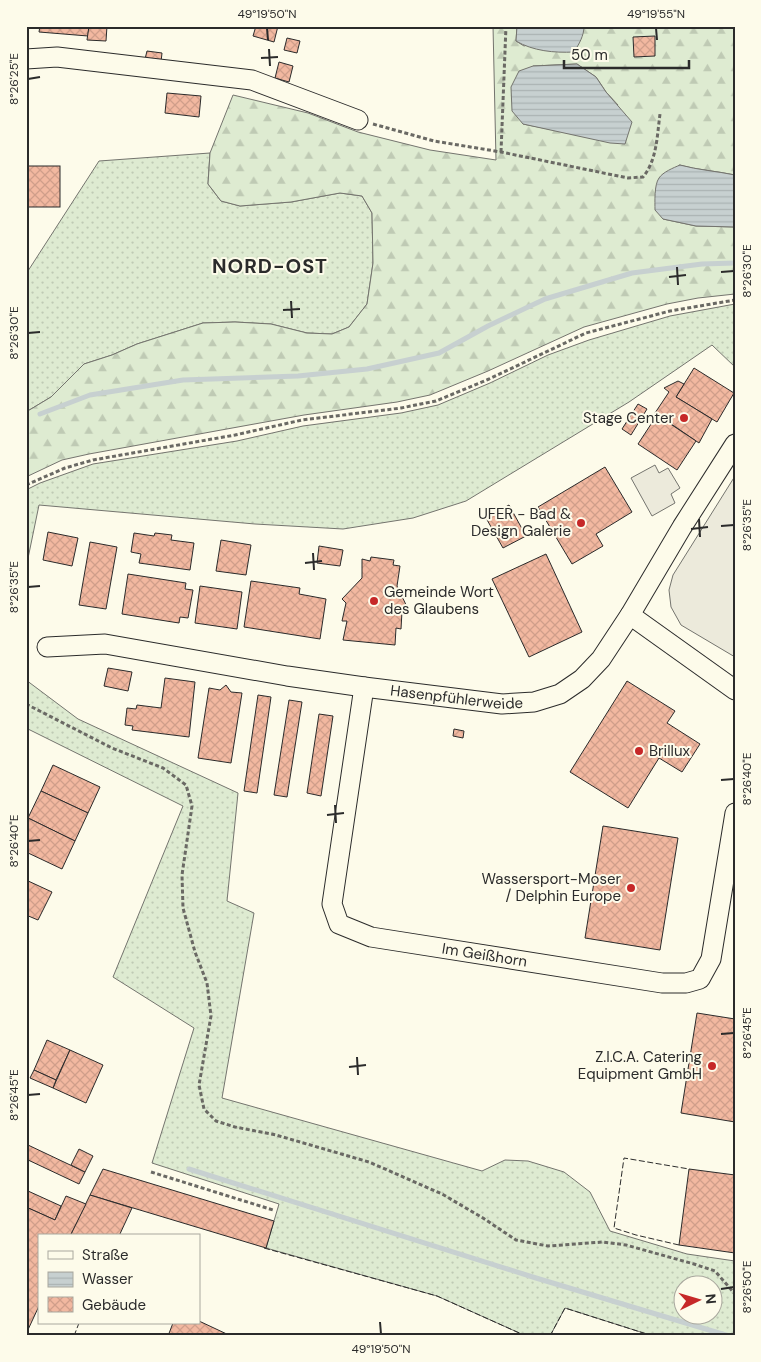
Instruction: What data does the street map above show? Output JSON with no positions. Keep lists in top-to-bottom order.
{
  "streets": {
    "street": ["Hasenpfühlerweide", "Im Geißhorn"]
  },
  "crossings": [
    ["Hasenpfühlerweide", "Im Geißhorn"]
  ],
  "districts": ["NORD-OST"],
  "places": [
    "Stage Center",
    "UFER - Bad & Design Galerie",
    "Gemeinde Wort des Glaubens",
    "Brillux",
    "Wassersport-Moser / Delphin Europe",
    "Z.I.C.A. Catering Equipment GmbH"
  ],
  "legend": ["Straße", "Wasser", "Gebäude"],
  "scale_bar": "50 m",
  "north": "right",
  "coordinates": [
    "49°19'50\"N",
    "49°19'55\"N",
    "8°26'25\"E",
    "8°26'30\"E",
    "8°26'35\"E",
    "8°26'40\"E",
    "8°26'45\"E",
    "8°26'50\"E"
  ]
}
